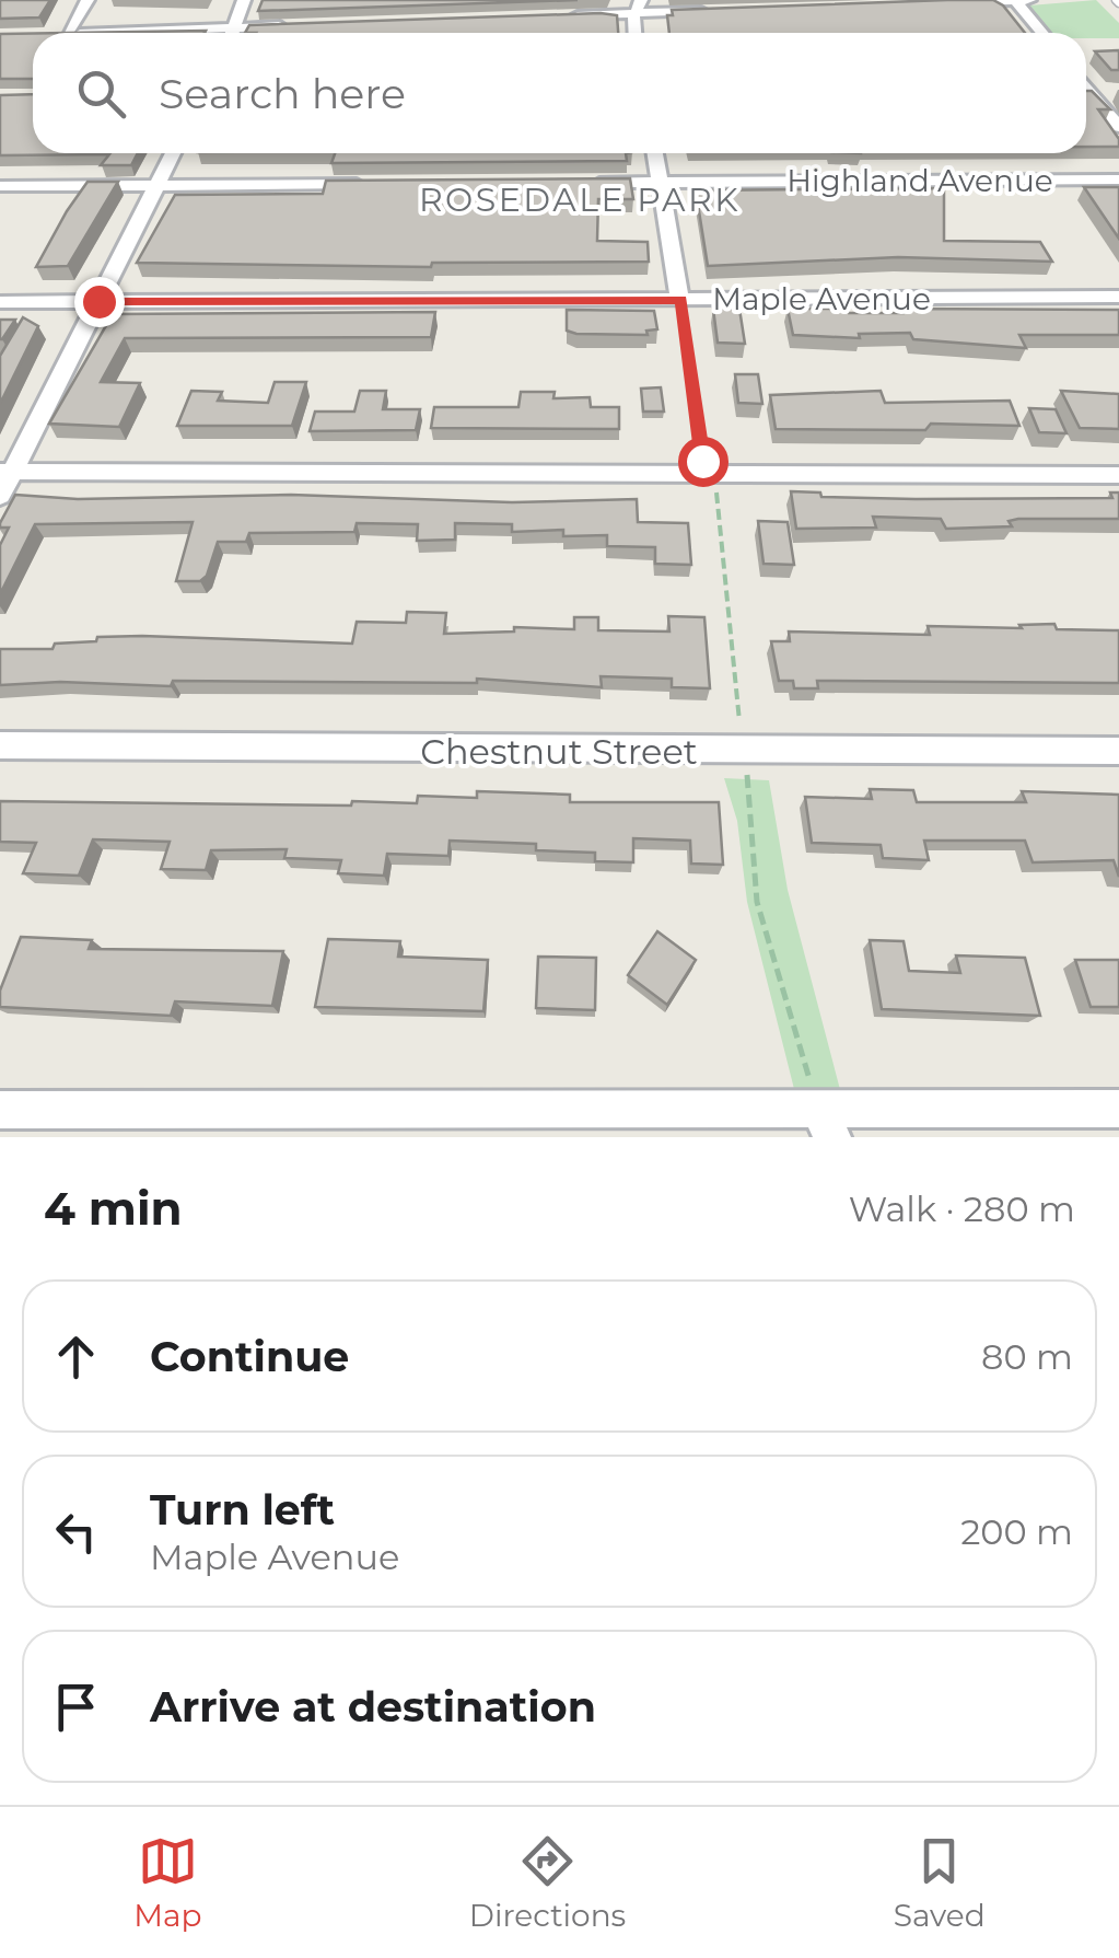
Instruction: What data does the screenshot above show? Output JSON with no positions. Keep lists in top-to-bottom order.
{
  "streets": {
    "street": ["Highland Avenue", "Maple Avenue", "Chestnut Street"]
  },
  "districts": ["ROSEDALE PARK"],
  "page": {
    "search": "Search here",
    "heading": ["4 min", "Walk · 280 m"],
    "list": [
      ["Continue", "80 m"],
      ["Turn left", "Maple Avenue", "200 m"],
      "Arrive at destination"
    ],
    "nav": ["Map", "Directions", "Saved"]
  }
}
